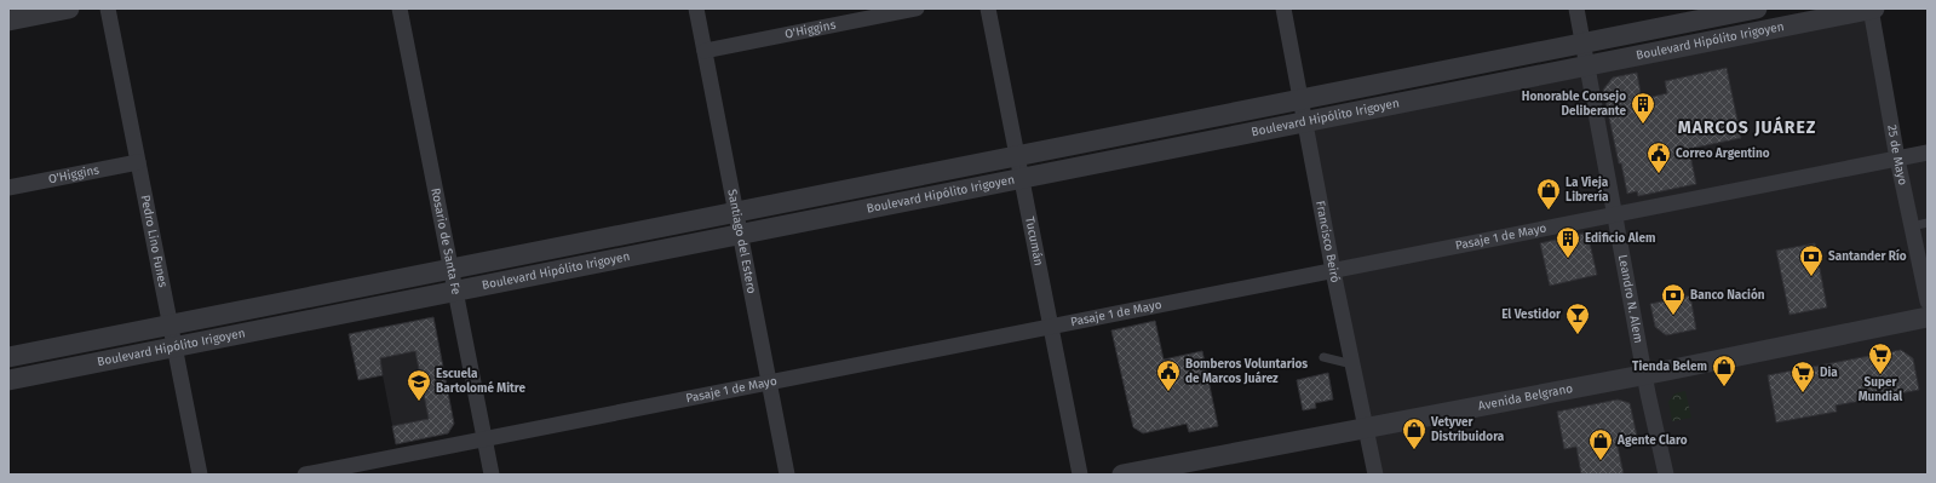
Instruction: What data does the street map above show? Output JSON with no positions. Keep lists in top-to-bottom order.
{
  "streets": {
    "street": [
      "O'Higgins",
      "Boulevard Hipólito Irigoyen",
      "25 de Mayo",
      "Pasaje 1 de Mayo",
      "Pedro Lino Funes",
      "Rosario de Santa Fe",
      "Tucumán",
      "Santiago del Estero",
      "Francisco Beiró",
      "Leandro N. Alem",
      "Avenida Belgrano"
    ]
  },
  "crossings": [
    ["O'Higgins", "Pedro Lino Funes"],
    ["O'Higgins", "Santiago del Estero"],
    ["Boulevard Hipólito Irigoyen", "25 de Mayo"],
    ["Boulevard Hipólito Irigoyen", "Pedro Lino Funes"],
    ["Boulevard Hipólito Irigoyen", "Rosario de Santa Fe"],
    ["Boulevard Hipólito Irigoyen", "Tucumán"],
    ["Boulevard Hipólito Irigoyen", "Santiago del Estero"],
    ["Boulevard Hipólito Irigoyen", "Francisco Beiró"],
    ["Boulevard Hipólito Irigoyen", "Leandro N. Alem"],
    ["25 de Mayo", "Pasaje 1 de Mayo"],
    ["Pasaje 1 de Mayo", "Rosario de Santa Fe"],
    ["Pasaje 1 de Mayo", "Tucumán"],
    ["Pasaje 1 de Mayo", "Santiago del Estero"],
    ["Pasaje 1 de Mayo", "Francisco Beiró"],
    ["Pasaje 1 de Mayo", "Leandro N. Alem"],
    ["Francisco Beiró", "Avenida Belgrano"],
    ["Leandro N. Alem", "Avenida Belgrano"]
  ],
  "districts": ["MARCOS JUÁREZ"],
  "places": {
    "building": ["Honorable Consejo Deliberante", "Edificio Alem"],
    "public building": ["Correo Argentino", "Bomberos Voluntarios de Marcos Juárez"],
    "shop": [
      "La Vieja Librería",
      "Tienda Belem",
      "Vetyver Distribuidora",
      "Agente Claro"
    ],
    "bank": ["Santander Río", "Banco Nación"],
    "bar": ["El Vestidor"],
    "supermarket": ["Super Mundial", "Dia"],
    "school or university": ["Escuela Bartolomé Mitre"]
  }
}
